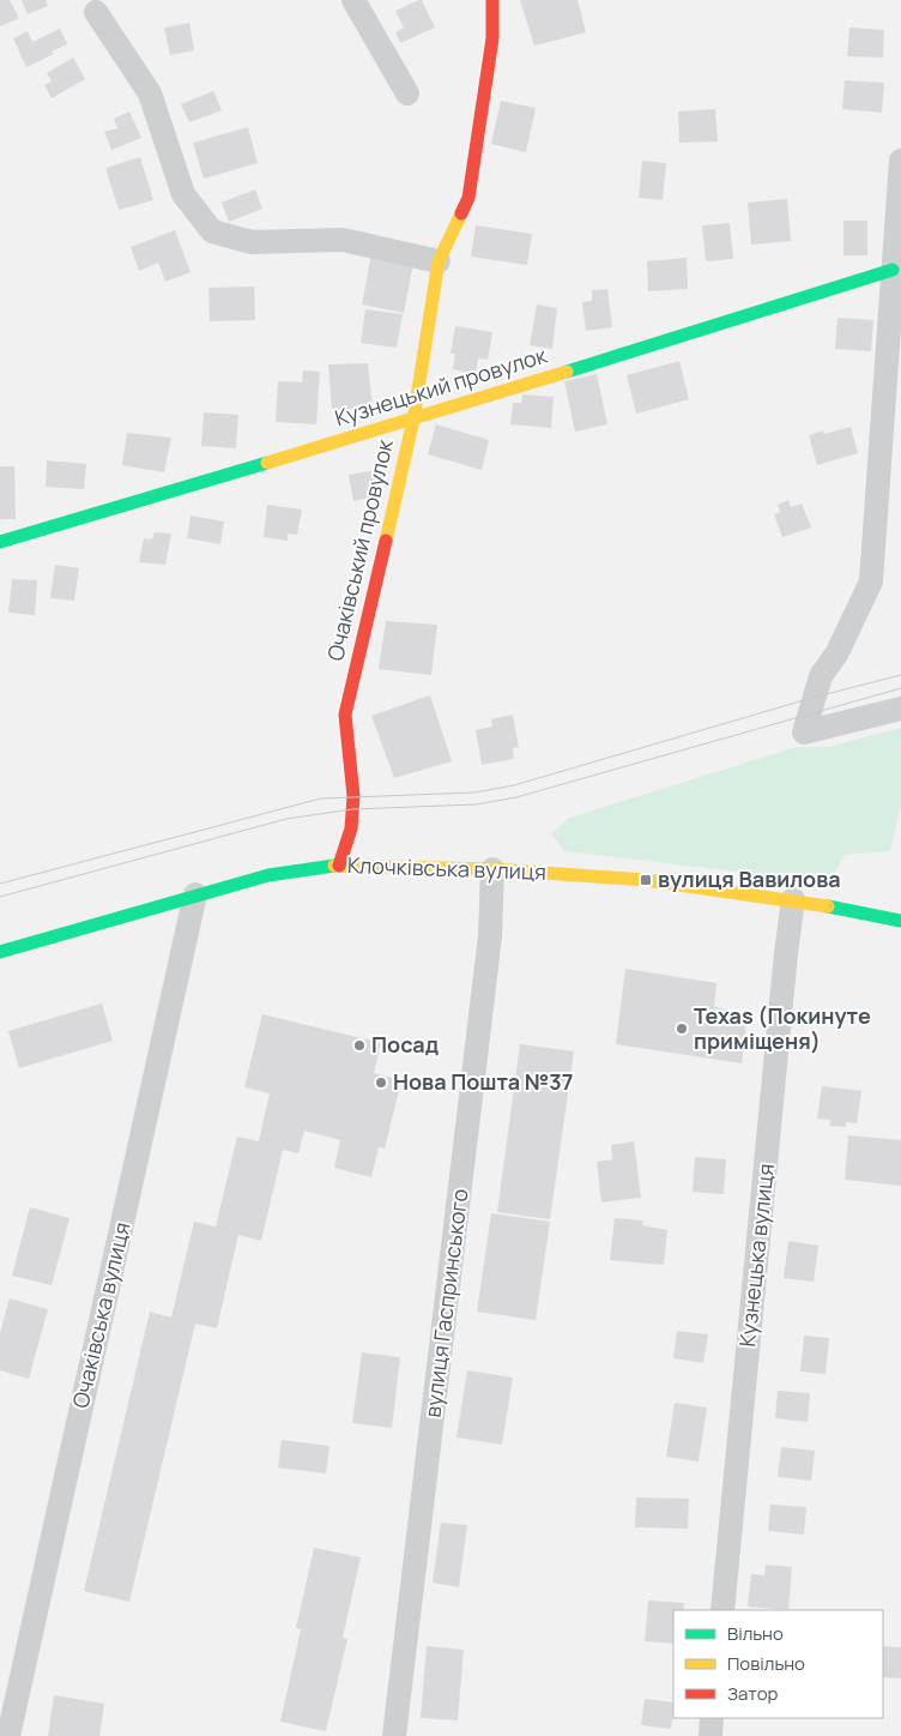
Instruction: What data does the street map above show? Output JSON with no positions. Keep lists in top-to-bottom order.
{
  "streets": {
    "street": [
      "Кузнецький провулок",
      "Очаківський провулок",
      "Клочківська вулиця",
      "Кузнецька вулиця",
      "вулиця Гаспринського",
      "Очаківська вулиця"
    ]
  },
  "crossings": [
    ["Кузнецький провулок", "Очаківський провулок"],
    ["Очаківський провулок", "Клочківська вулиця"],
    ["Клочківська вулиця", "Кузнецька вулиця"],
    ["Клочківська вулиця", "вулиця Гаспринського"],
    ["Клочківська вулиця", "Очаківська вулиця"]
  ],
  "places": {
    "transit": ["вулиця Вавилова"],
    "other": ["Texas (Покинуте приміщеня)", "Посад", "Нова Пошта №37"]
  },
  "legend": ["Вільно", "Повільно", "Затор"]
}
